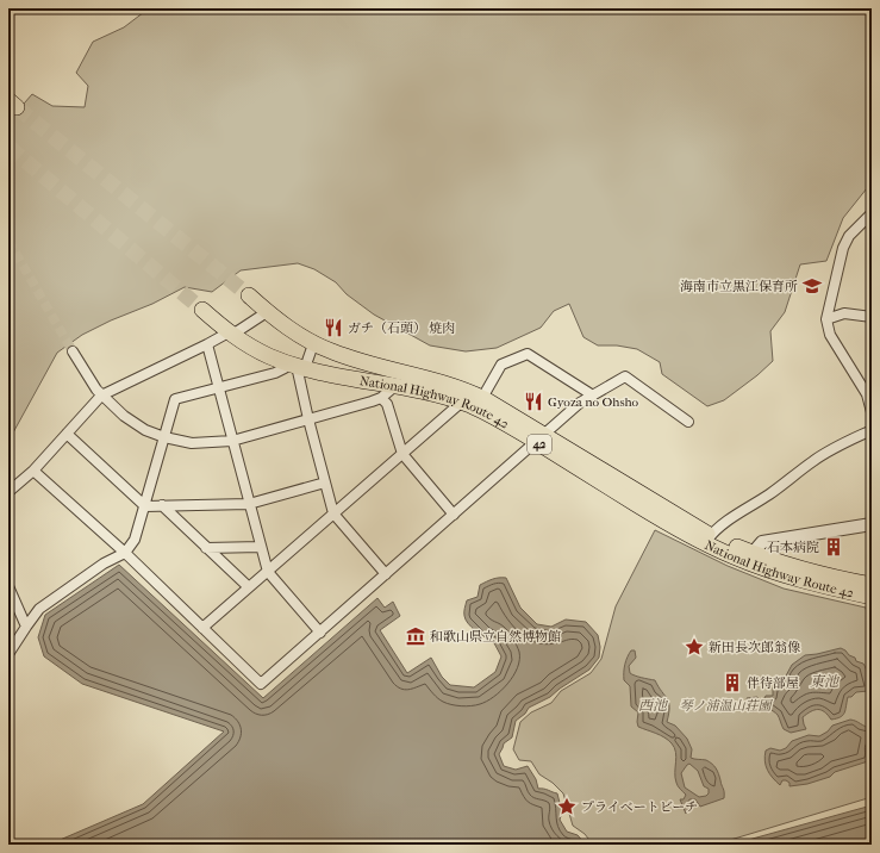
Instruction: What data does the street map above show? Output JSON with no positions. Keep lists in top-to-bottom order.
{
  "streets": {
    "highway": ["National Highway Route 42", "42"]
  },
  "water": ["東池", "西池"],
  "parks": ["琴ノ浦温山荘園"],
  "places": {
    "school or university": ["海南市立黒江保育所"],
    "restaurant": ["ガチ（石頭） 焼肉", "Gyoza no Ohsho"],
    "building": ["石本病院", "伴待部屋"],
    "museum": ["和歌山県立自然博物館"],
    "place": ["新田長次郎翁像", "プライベートビーチ"]
  }
}
